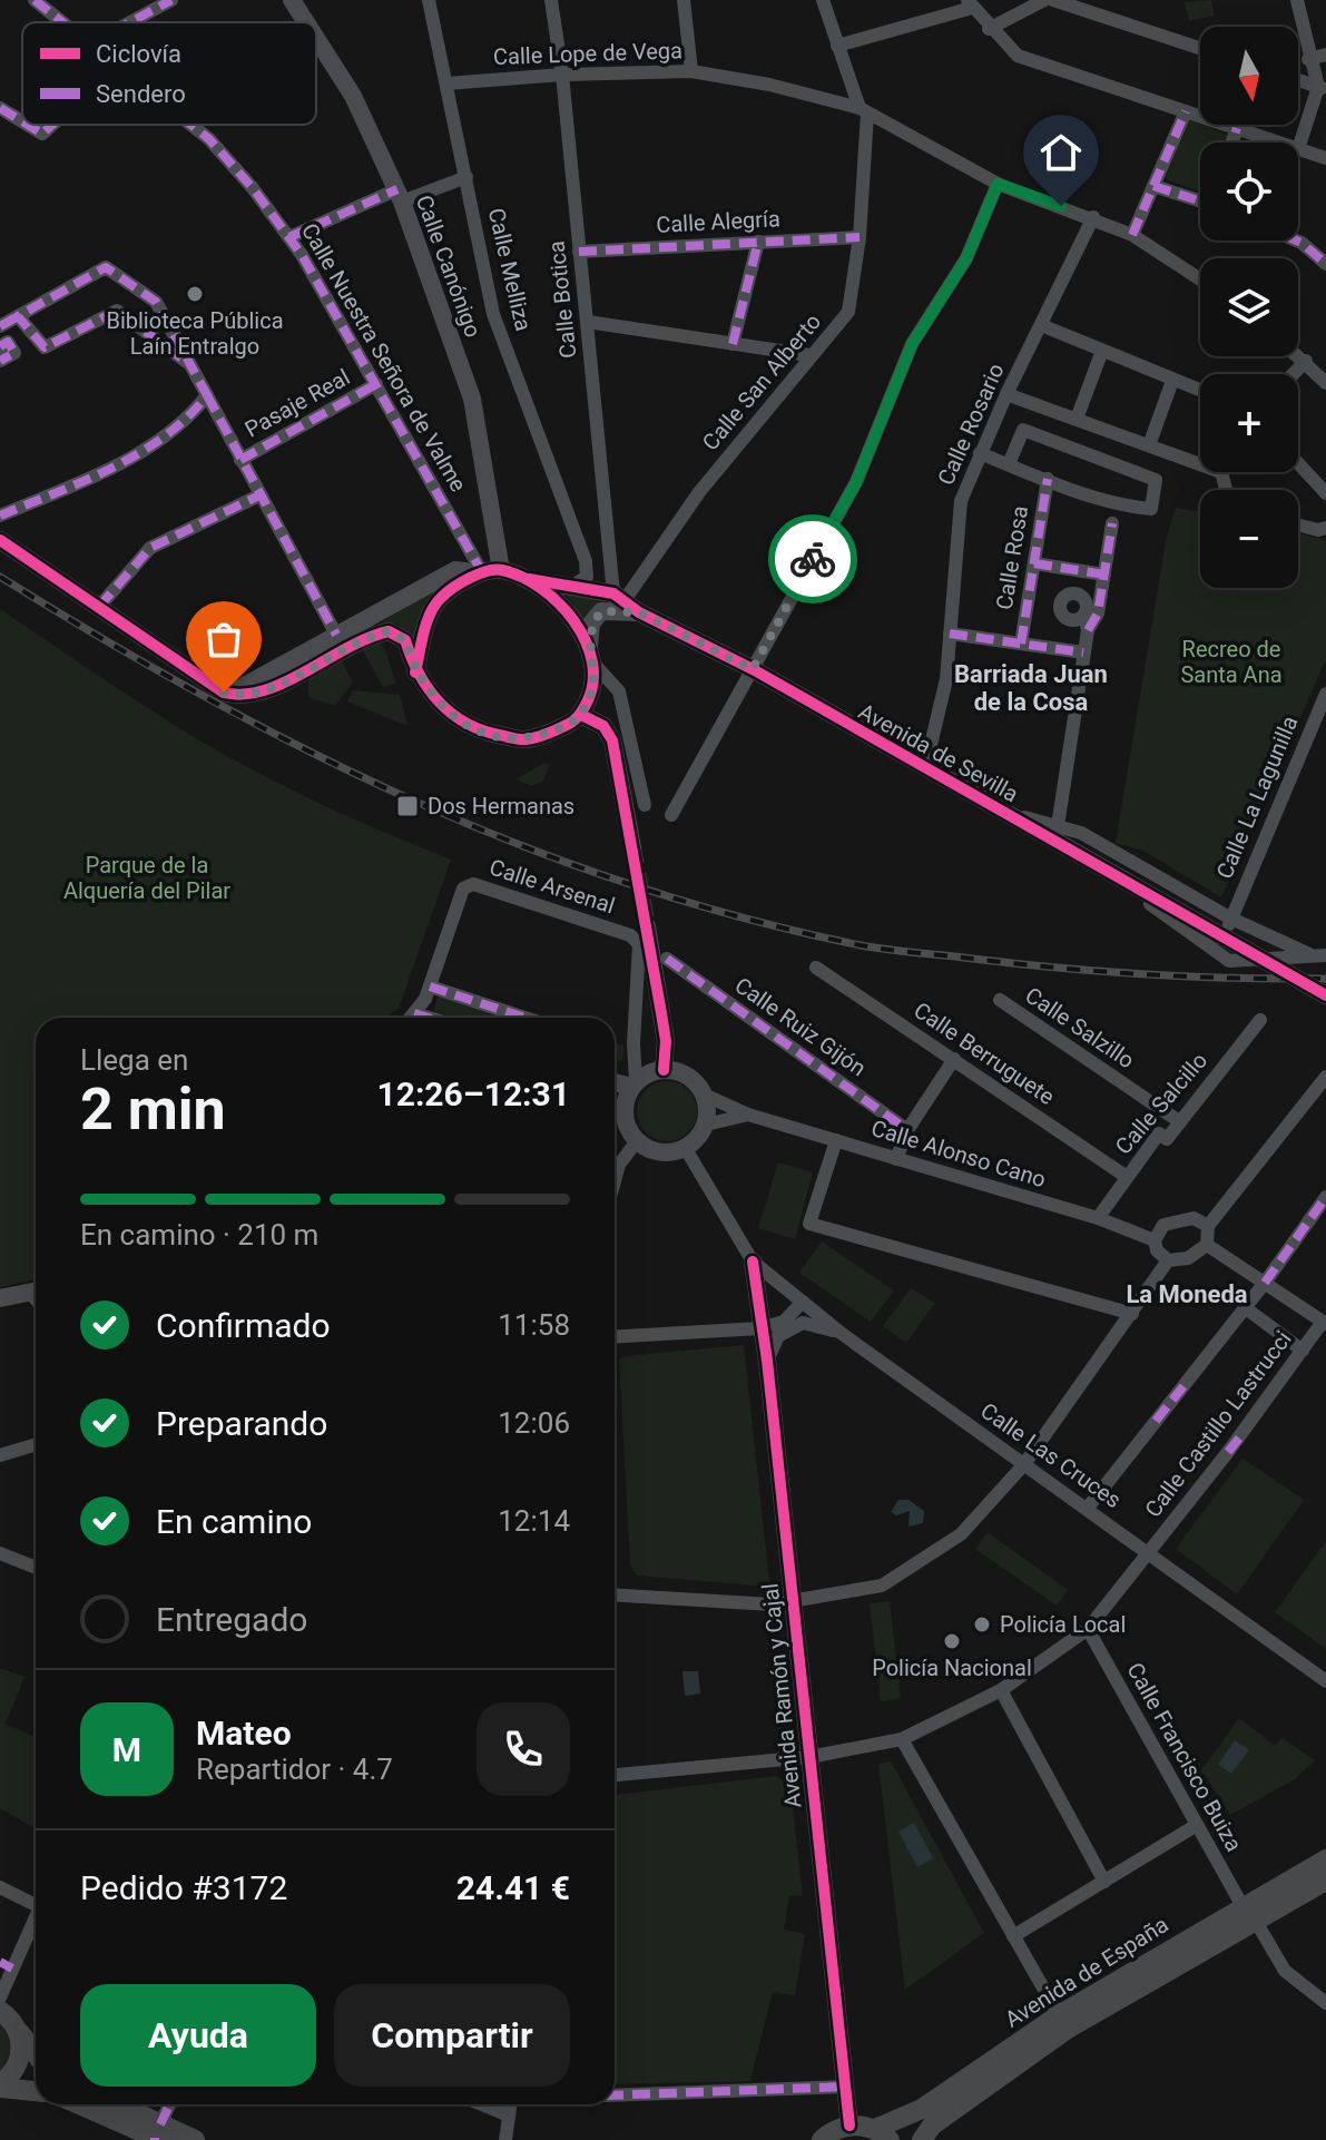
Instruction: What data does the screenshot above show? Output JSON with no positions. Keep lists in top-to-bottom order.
{
  "streets": {
    "main road": ["Avenida de España"],
    "street": [
      "Calle Lope de Vega",
      "Calle Alegría",
      "Calle Canónigo",
      "Calle Melliza",
      "Calle Botica",
      "Calle Nuestra Señora de Valme",
      "Calle San Alberto",
      "Pasaje Real",
      "Calle Rosario",
      "Calle Rosa",
      "Avenida de Sevilla",
      "Calle La Lagunilla",
      "Calle Arsenal",
      "Calle Ruiz Gijón",
      "Calle Salzillo",
      "Calle Berruguete",
      "Calle Salcillo",
      "Calle Alonso Cano",
      "Calle Castillo Lastrucci",
      "Calle Las Cruces",
      "Avenida Ramón y Cajal",
      "Calle Francisco Buiza"
    ]
  },
  "crossings": [
    ["Calle Lope de Vega", "Calle Melliza"],
    ["Calle Lope de Vega", "Calle Botica"],
    ["Calle Lope de Vega", "Calle San Alberto"],
    ["Calle Lope de Vega", "Calle Rosario"],
    ["Calle Alegría", "Calle Botica"],
    ["Calle Alegría", "Calle San Alberto"],
    ["Calle Canónigo", "Calle Nuestra Señora de Valme"],
    ["Calle Canónigo", "Avenida de Sevilla"],
    ["Calle Melliza", "Avenida de Sevilla"],
    ["Calle Botica", "Calle San Alberto"],
    ["Calle Botica", "Avenida de Sevilla"],
    ["Calle Nuestra Señora de Valme", "Pasaje Real"],
    ["Calle Nuestra Señora de Valme", "Avenida de Sevilla"],
    ["Calle San Alberto", "Avenida de Sevilla"],
    ["Calle Rosario", "Avenida de Sevilla"],
    ["Calle Arsenal", "Calle Alonso Cano"],
    ["Calle Salzillo", "Calle Salcillo"],
    ["Calle Berruguete", "Calle Salcillo"],
    ["Calle Salcillo", "Calle Alonso Cano"],
    ["Calle Castillo Lastrucci", "Calle Las Cruces"],
    ["Calle Castillo Lastrucci", "Avenida Ramón y Cajal"],
    ["Calle Castillo Lastrucci", "Calle Francisco Buiza"],
    ["Calle Las Cruces", "Avenida Ramón y Cajal"],
    ["Calle Francisco Buiza", "Avenida de España"]
  ],
  "districts": ["Barriada Juan de la Cosa", "La Moneda"],
  "parks": ["Recreo de Santa Ana", "Parque de la Alquería del Pilar"],
  "places": {
    "other": ["Biblioteca Pública Laín Entralgo", "Policía Local", "Policía Nacional"],
    "transit": ["Dos Hermanas"]
  },
  "legend": ["Ciclovía", "Sendero"],
  "north": "bottom",
  "page": {
    "map_buttons": ["+", "−"],
    "heading": ["2 min", "Llega en", "12:26–12:31"],
    "panel": [
      "Mateo",
      "Repartidor · 4.7",
      "Pedido #3172",
      "24.41 €"
    ],
    "bar": "En camino · 210 m",
    "list": [
      ["Confirmado", "11:58"],
      ["Preparando", "12:06"],
      ["En camino", "12:14"],
      "Entregado"
    ],
    "round": "M",
    "buttons": ["Ayuda", "Compartir"]
  }
}
